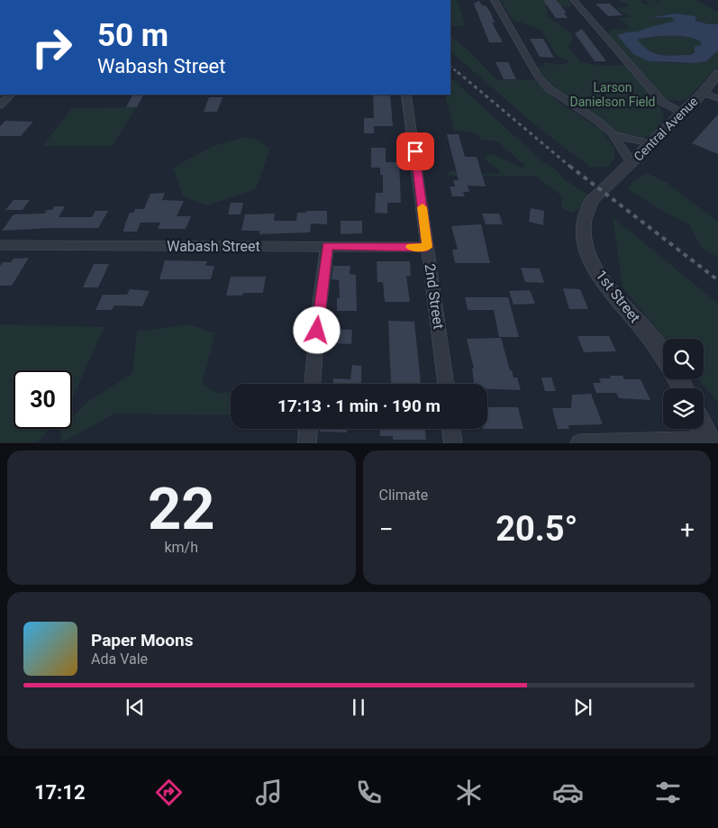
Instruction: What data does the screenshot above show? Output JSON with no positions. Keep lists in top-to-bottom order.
{
  "streets": {
    "street": [
      "Central Avenue",
      "Wabash Street",
      "2nd Street",
      "1st Street"
    ]
  },
  "crossings": [
    ["Central Avenue", "1st Street"],
    ["Wabash Street", "2nd Street"]
  ],
  "parks": ["Larson Danielson Field"],
  "page": {
    "turn": ["50 m", "Wabash Street"],
    "limit": "30",
    "trip": "17:13 · 1 min · 190 m",
    "tile": [
      ["22", "km/h"],
      "Climate"
    ],
    "heat": ["−", "20.5°", "+"],
    "song": ["Paper Moons", "Ada Vale"],
    "tabs": "17:12"
  }
}
